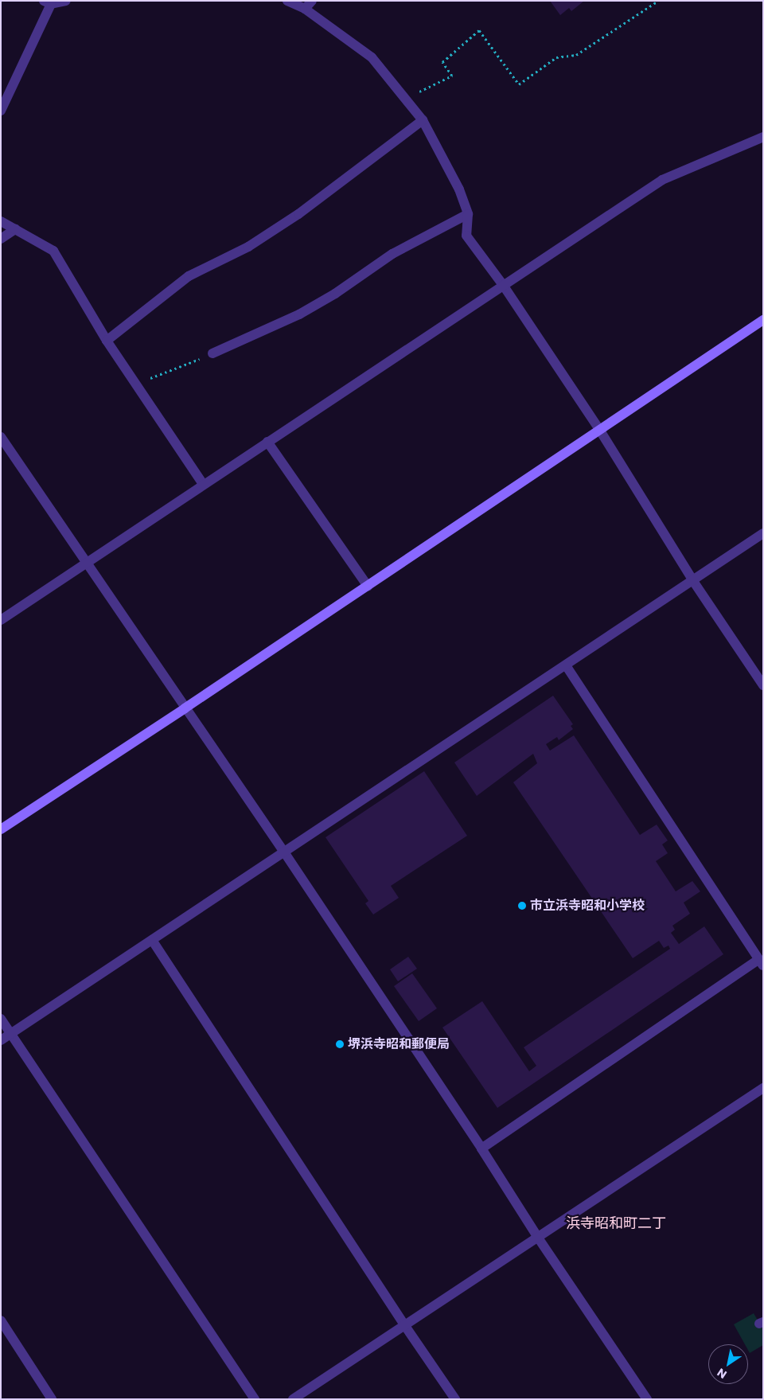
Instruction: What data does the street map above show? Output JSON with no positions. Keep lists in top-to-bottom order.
{
  "districts": ["浜寺昭和町二丁"],
  "places": ["市立浜寺昭和小学校", "堺浜寺昭和郵便局"],
  "north": "bottom left"
}
